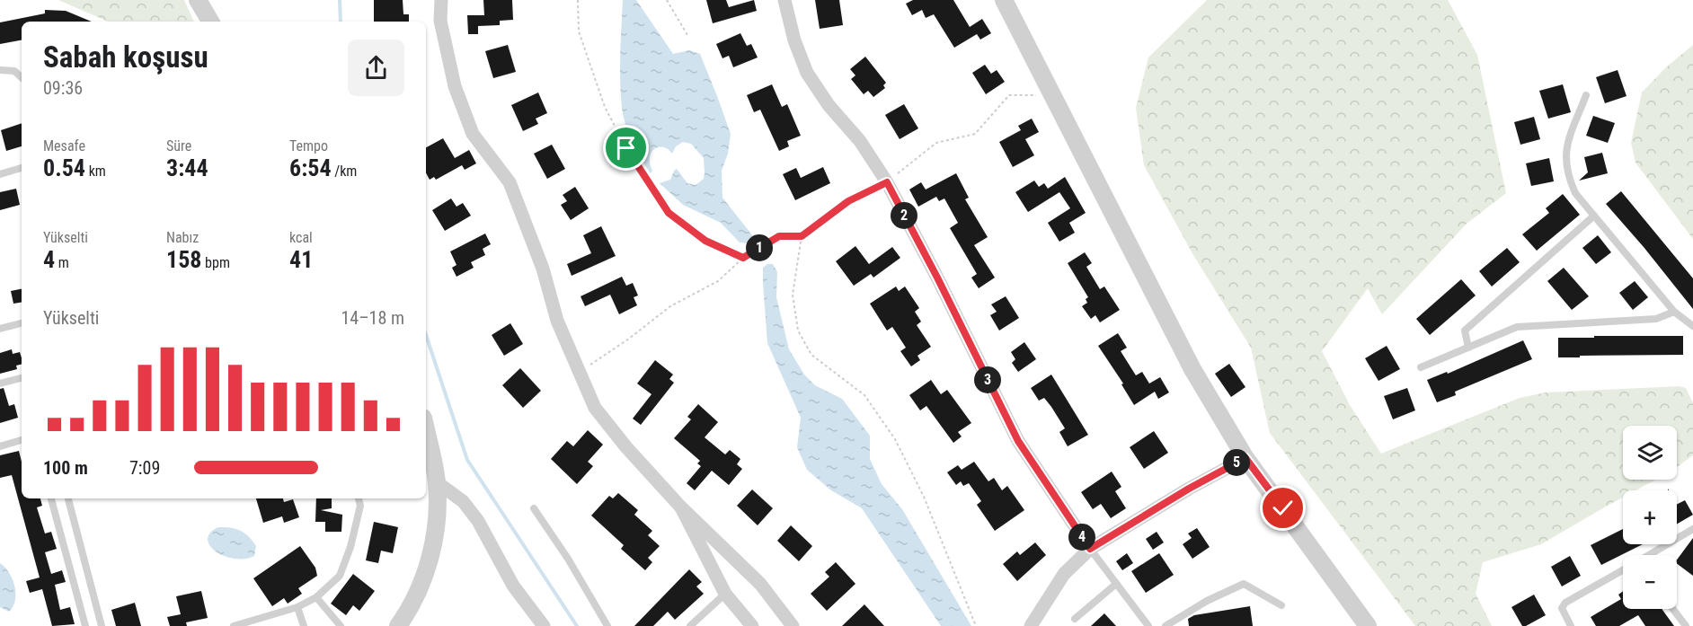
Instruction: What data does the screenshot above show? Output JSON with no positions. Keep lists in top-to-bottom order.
{
  "page": {
    "heading": ["Sabah koşusu", "09:36"],
    "stats": [
      ["Mesafe", "0.54 km"],
      ["Süre", "3:44"],
      ["Tempo", "6:54 /km"],
      ["Yükselti", "4 m"],
      ["Nabız", "158 bpm"],
      ["kcal", "41"]
    ],
    "pins": [
      "2",
      "1",
      "3",
      "5",
      "4"
    ],
    "chart": ["Yükselti", "14–18 m"],
    "map_buttons": ["+", "−"],
    "list": [
      {
        "name": "100 m",
        "note": "7:09"
      }
    ]
  }
}
